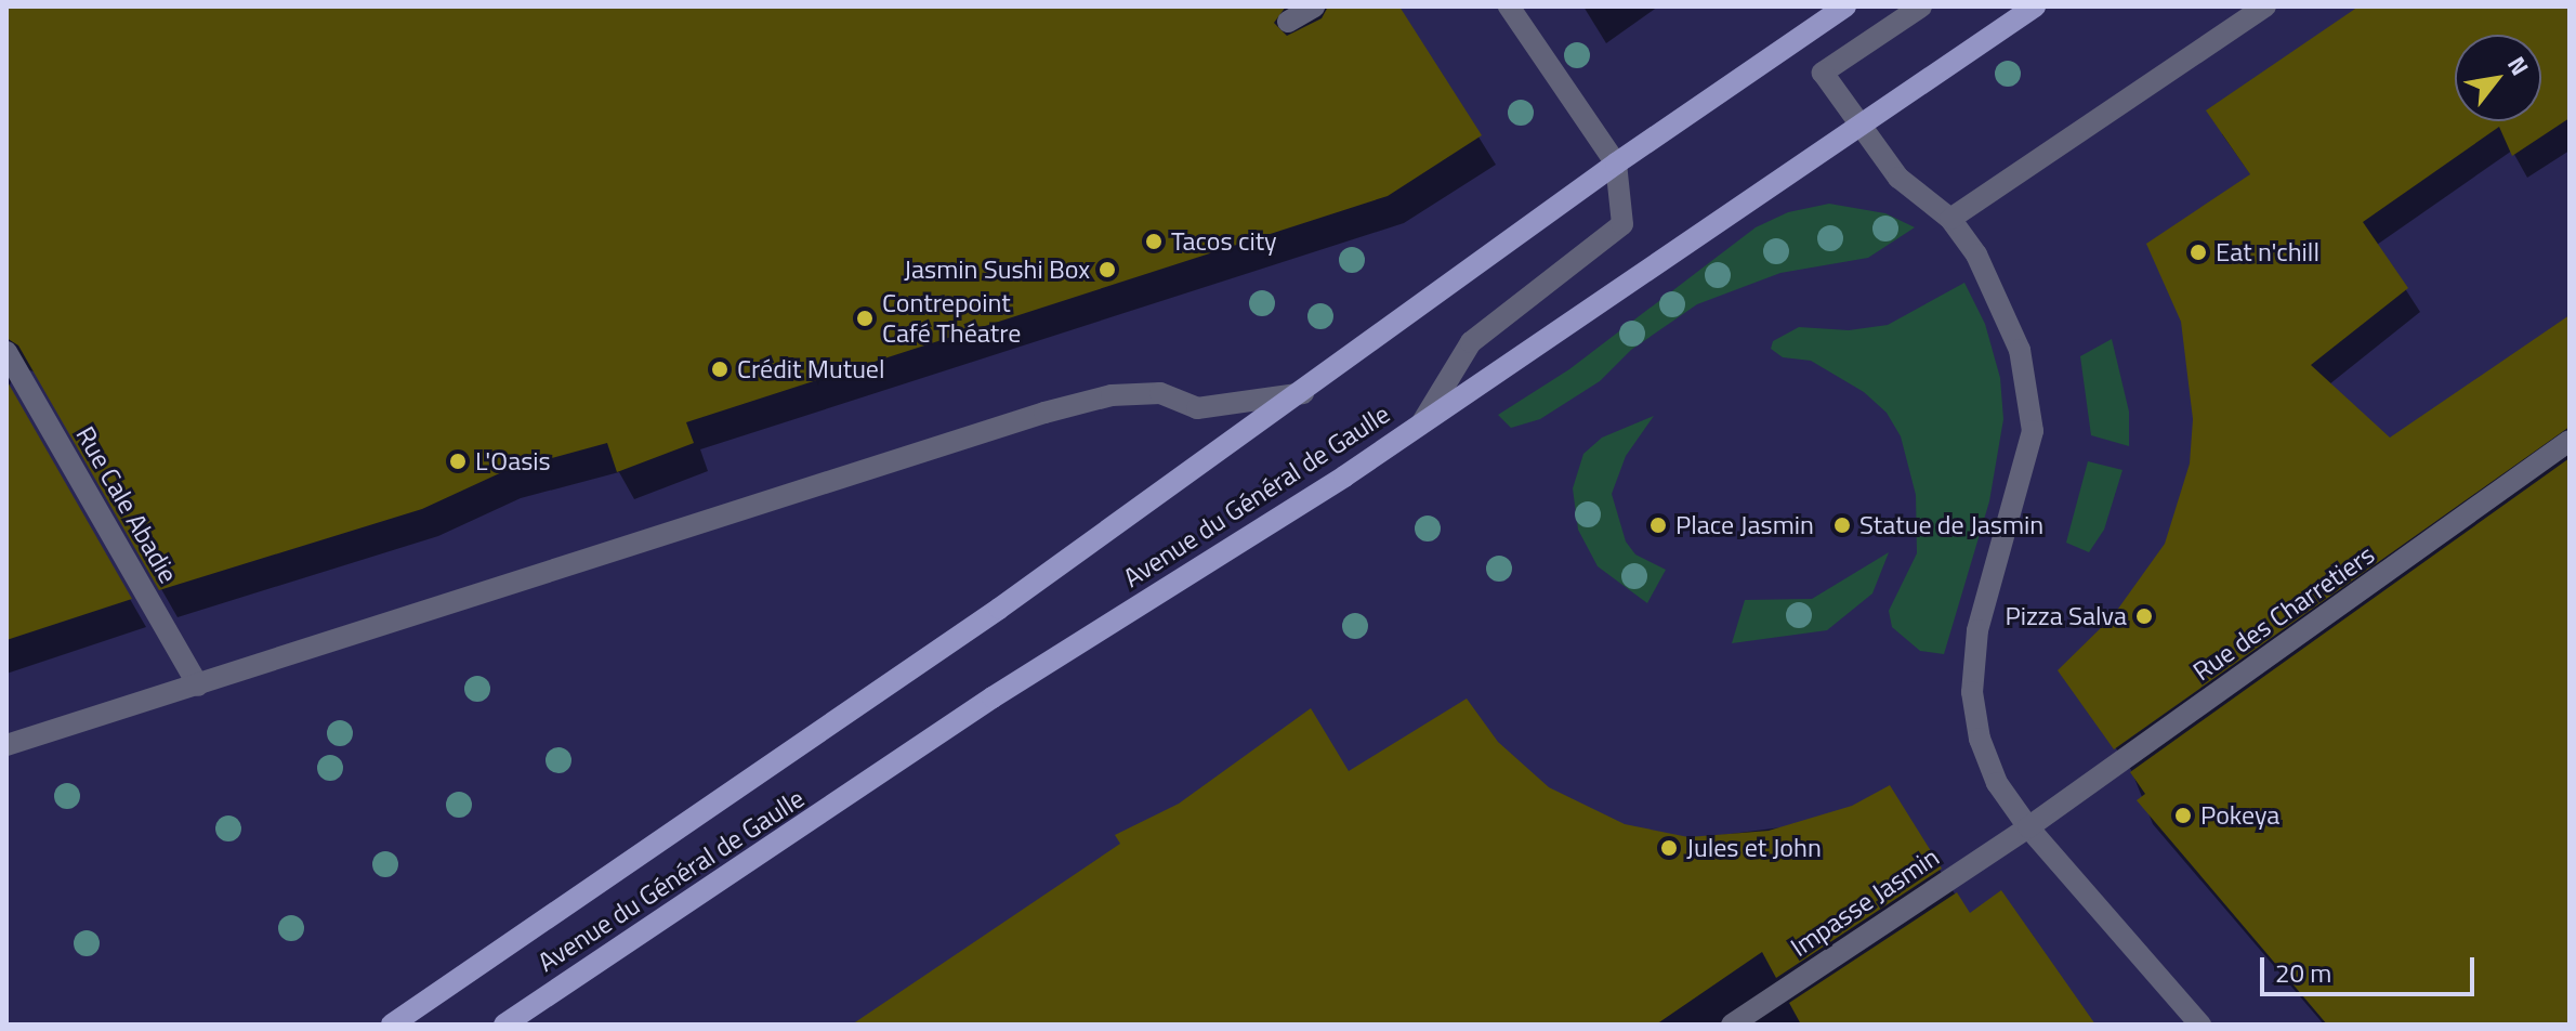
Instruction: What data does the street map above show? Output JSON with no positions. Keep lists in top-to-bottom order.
{
  "streets": {
    "main road": ["Avenue du Général de Gaulle"],
    "street": ["Rue Cale Abadie", "Rue des Charretiers", "Impasse Jasmin"]
  },
  "crossings": [
    ["Rue des Charretiers", "Impasse Jasmin"]
  ],
  "places": [
    "Tacos city",
    "Eat n'chill",
    "Jasmin Sushi Box",
    "Contrepoint Café Théatre",
    "Crédit Mutuel",
    "L'Oasis",
    "Place Jasmin",
    "Statue de Jasmin",
    "Pizza Salva",
    "Pokeya",
    "Jules et John"
  ],
  "scale_bar": "20 m",
  "north": "top right"
}
